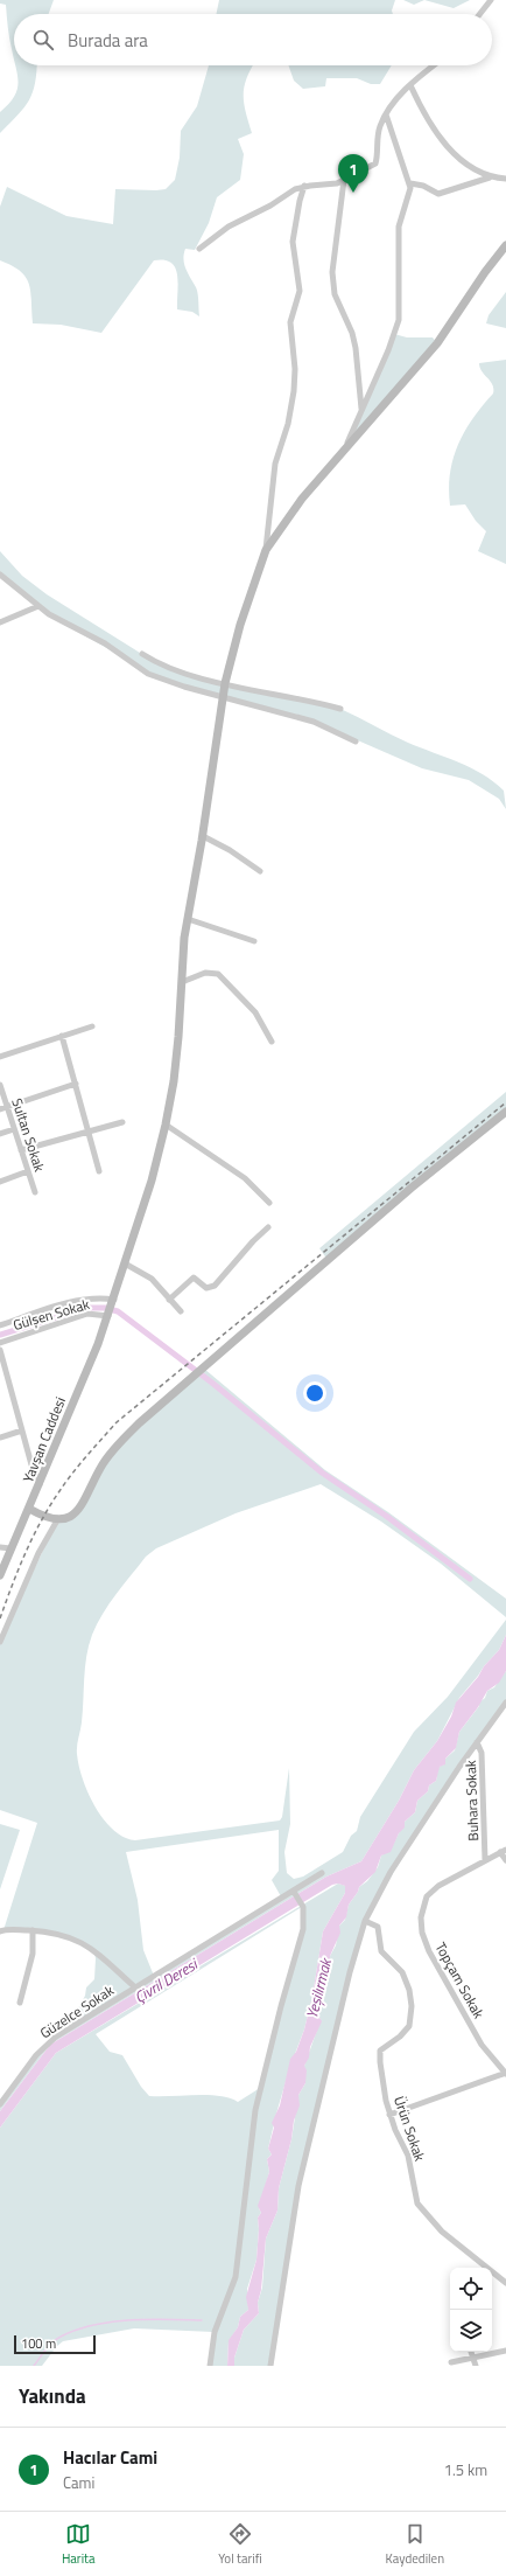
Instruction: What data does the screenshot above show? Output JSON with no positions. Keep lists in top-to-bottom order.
{
  "streets": {
    "street": [
      "Sultan Sokak",
      "Gülşen Sokak",
      "Yavşan Caddesi",
      "Buhara Sokak",
      "Topçam Sokak",
      "Güzelce Sokak",
      "Ürün Sokak"
    ]
  },
  "crossings": [
    ["Gülşen Sokak", "Yavşan Caddesi"],
    ["Buhara Sokak", "Topçam Sokak"]
  ],
  "water": ["Çivril Deresi", "Yeşilırmak"],
  "scale_bar": "100 m",
  "page": {
    "search": "Burada ara",
    "pins": "1",
    "scale": "100 m",
    "heading": "Yakında",
    "list": [
      {
        "mark": "1",
        "name": "Hacılar Cami",
        "note": "Cami",
        "value": "1.5 km"
      }
    ],
    "nav": ["Harita", "Yol tarifi", "Kaydedilen"]
  }
}
